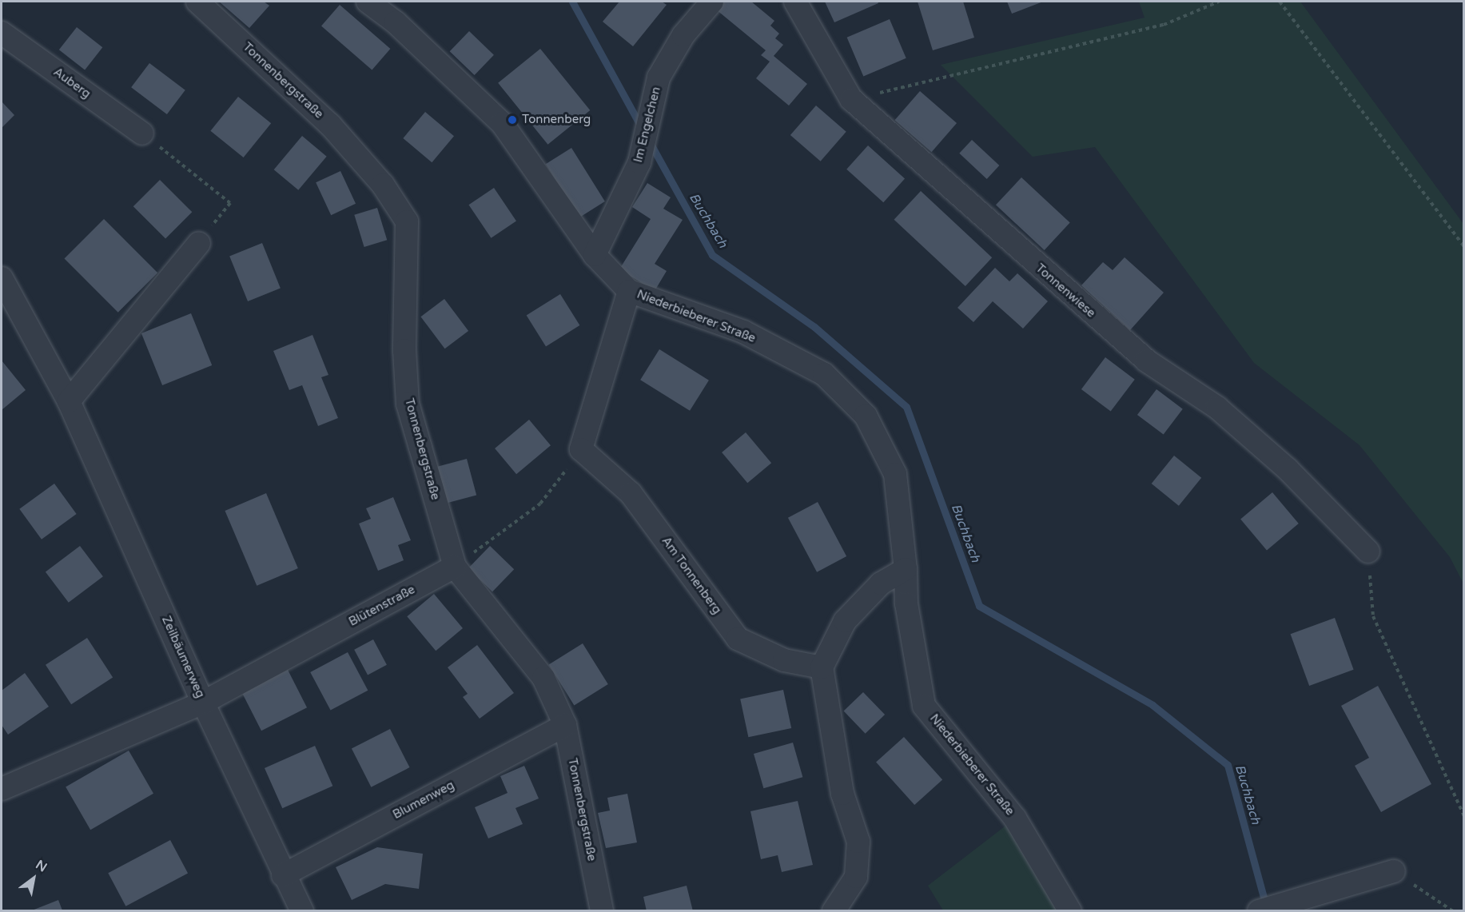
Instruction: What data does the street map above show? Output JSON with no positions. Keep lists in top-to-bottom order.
{
  "streets": {
    "street": [
      "Tonnenbergstraße",
      "Auberg",
      "Im Engelchen",
      "Tonnenwiese",
      "Niederbieberer Straße",
      "Am Tonnenberg",
      "Blütenstraße",
      "Zeilbäumerweg",
      "Blumenweg"
    ]
  },
  "crossings": [
    ["Tonnenbergstraße", "Blütenstraße"],
    ["Tonnenbergstraße", "Blumenweg"],
    ["Im Engelchen", "Niederbieberer Straße"],
    ["Blütenstraße", "Zeilbäumerweg"],
    ["Zeilbäumerweg", "Blumenweg"]
  ],
  "water": ["Buchbach"],
  "places": ["Tonnenberg"],
  "north": "top right"
}
